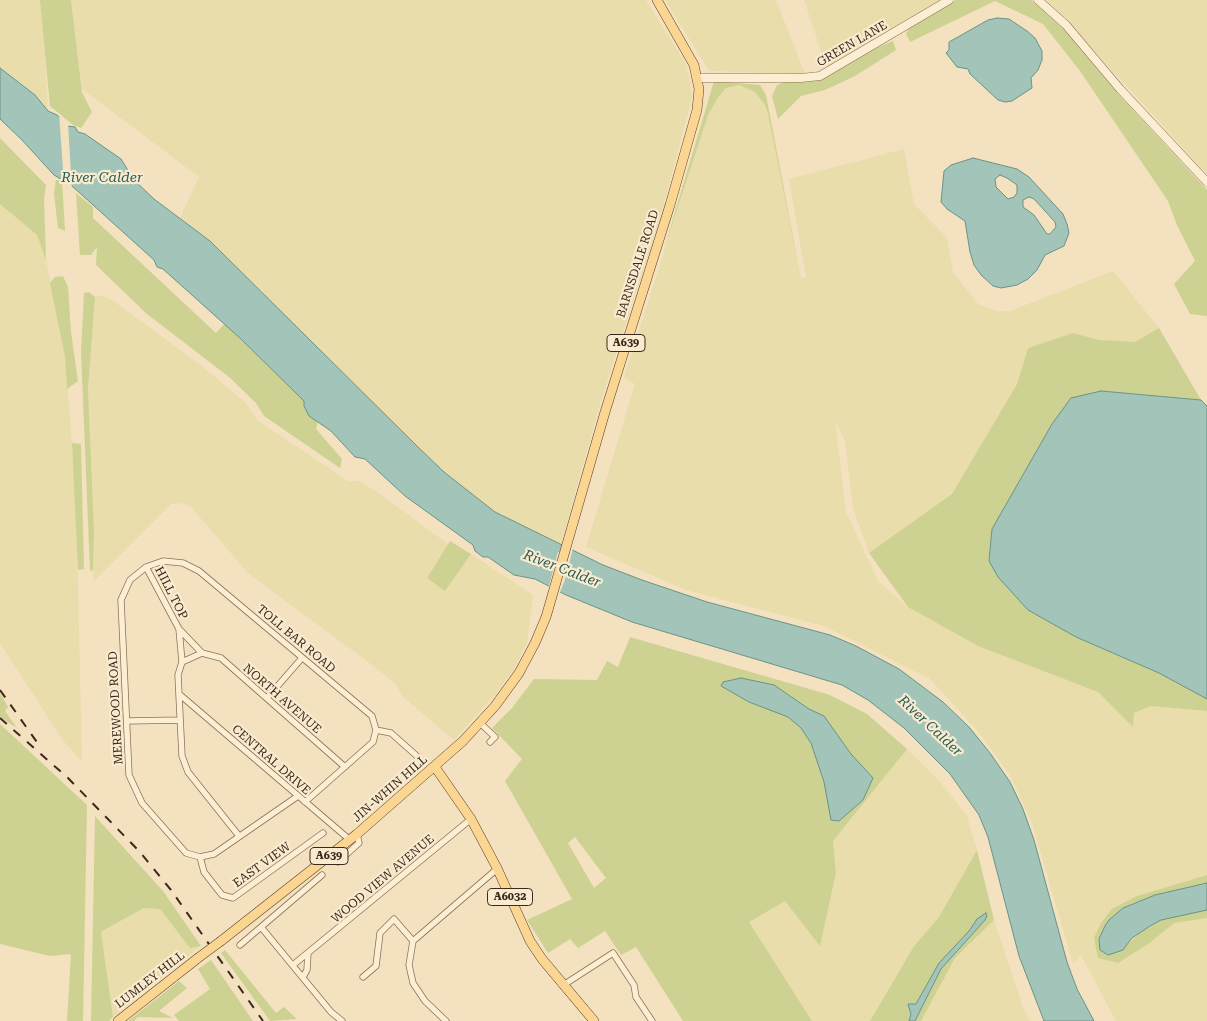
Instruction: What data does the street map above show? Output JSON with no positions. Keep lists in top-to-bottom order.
{
  "streets": {
    "main road": [
      "BARNSDALE ROAD",
      "A639",
      "JIN-WHIN HILL",
      "A6032",
      "LUMLEY HILL"
    ],
    "street": [
      "GREEN LANE",
      "HILL TOP",
      "TOLL BAR ROAD",
      "NORTH AVENUE",
      "MEREWOOD ROAD",
      "CENTRAL DRIVE",
      "EAST VIEW",
      "WOOD VIEW AVENUE"
    ]
  },
  "crossings": [
    ["GREEN LANE", "BARNSDALE ROAD"],
    ["BARNSDALE ROAD", "JIN-WHIN HILL"],
    ["HILL TOP", "TOLL BAR ROAD"],
    ["HILL TOP", "NORTH AVENUE"],
    ["HILL TOP", "MEREWOOD ROAD"],
    ["HILL TOP", "CENTRAL DRIVE"],
    ["TOLL BAR ROAD", "MEREWOOD ROAD"],
    ["MEREWOOD ROAD", "EAST VIEW"],
    ["CENTRAL DRIVE", "JIN-WHIN HILL"],
    ["JIN-WHIN HILL", "A6032"],
    ["JIN-WHIN HILL", "LUMLEY HILL"],
    ["WOOD VIEW AVENUE", "A6032"]
  ],
  "water": ["River Calder"]
}
